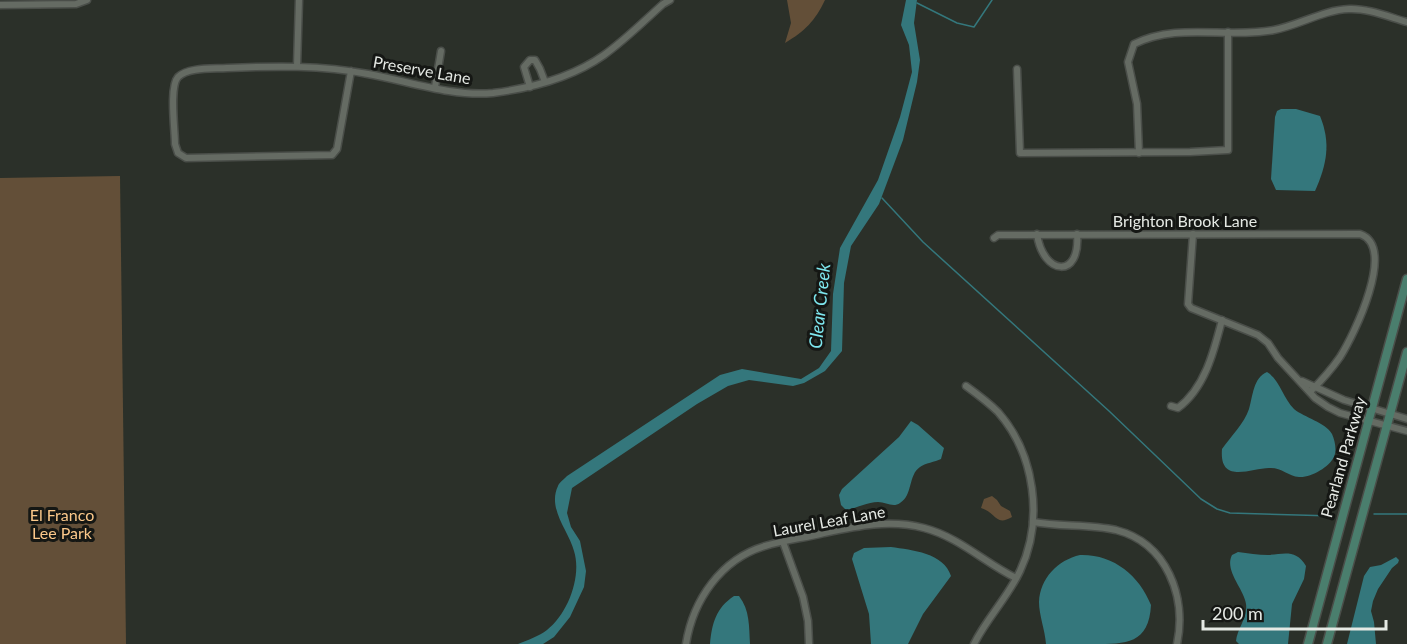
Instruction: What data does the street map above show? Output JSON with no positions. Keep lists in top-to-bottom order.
{
  "streets": {
    "main road": ["Pearland Parkway"],
    "street": ["Preserve Lane", "Brighton Brook Lane", "Laurel Leaf Lane"]
  },
  "water": ["Clear Creek"],
  "parks": ["El Franco Lee Park"],
  "scale_bar": "200 m"
}
